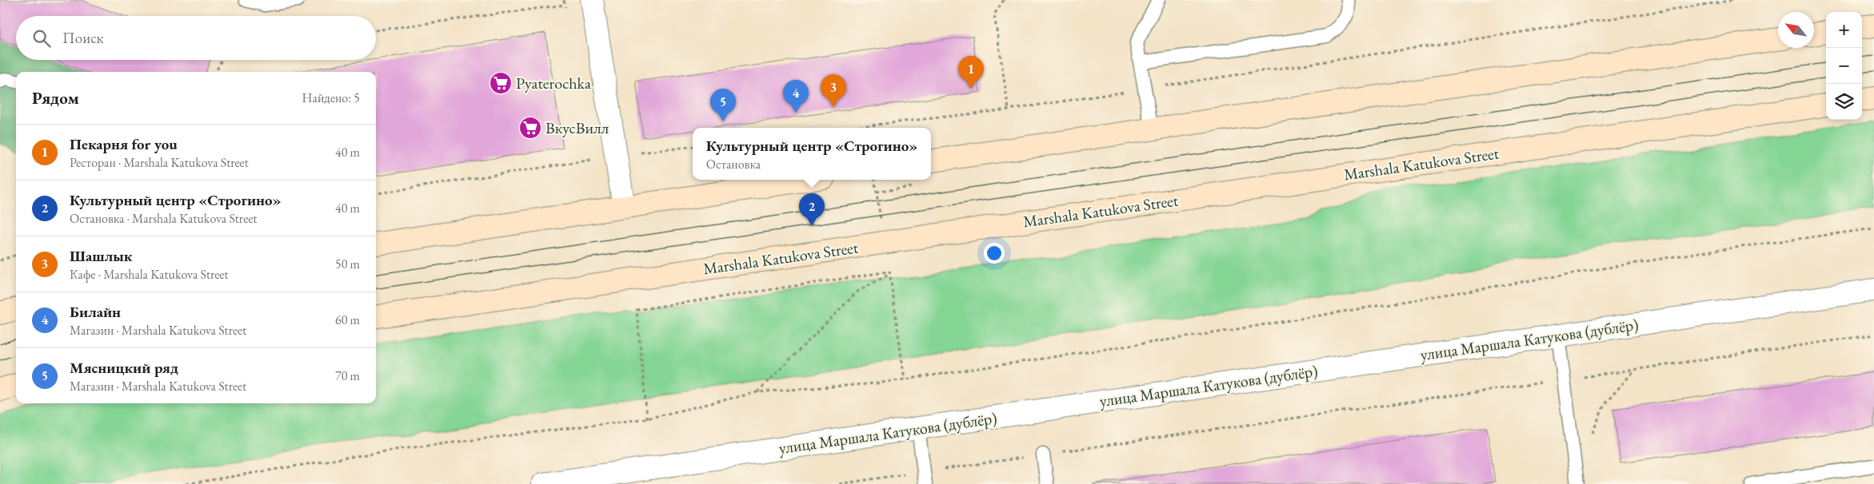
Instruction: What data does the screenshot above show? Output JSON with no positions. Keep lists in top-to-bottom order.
{
  "streets": {
    "main road": ["Marshala Katukova Street"],
    "street": ["улица Маршала Катукова (дублёр)"]
  },
  "places": {
    "supermarket": ["Pyaterochka", "ВкусВилл"]
  },
  "north": "top left",
  "page": {
    "map_buttons": ["+", "−"],
    "search": "Поиск",
    "pins": [
      "1",
      "3",
      "4",
      "5",
      "2"
    ],
    "heading": ["Рядом", "Найдено: 5"],
    "list": [
      {
        "mark": "1",
        "name": "Пекарня for you",
        "note": "Ресторан · Marshala Katukova Street",
        "value": "40 m"
      },
      {
        "mark": "2",
        "name": "Культурный центр «Строгино»",
        "note": "Остановка · Marshala Katukova Street",
        "value": "40 m"
      },
      {
        "mark": "3",
        "name": "Шашлык",
        "note": "Кафе · Marshala Katukova Street",
        "value": "50 m"
      },
      {
        "mark": "4",
        "name": "Билайн",
        "note": "Магазин · Marshala Katukova Street",
        "value": "60 m"
      },
      {
        "mark": "5",
        "name": "Мясницкий ряд",
        "note": "Магазин · Marshala Katukova Street",
        "value": "70 m"
      }
    ],
    "popup": ["Культурный центр «Строгино»", "Остановка"]
  }
}
